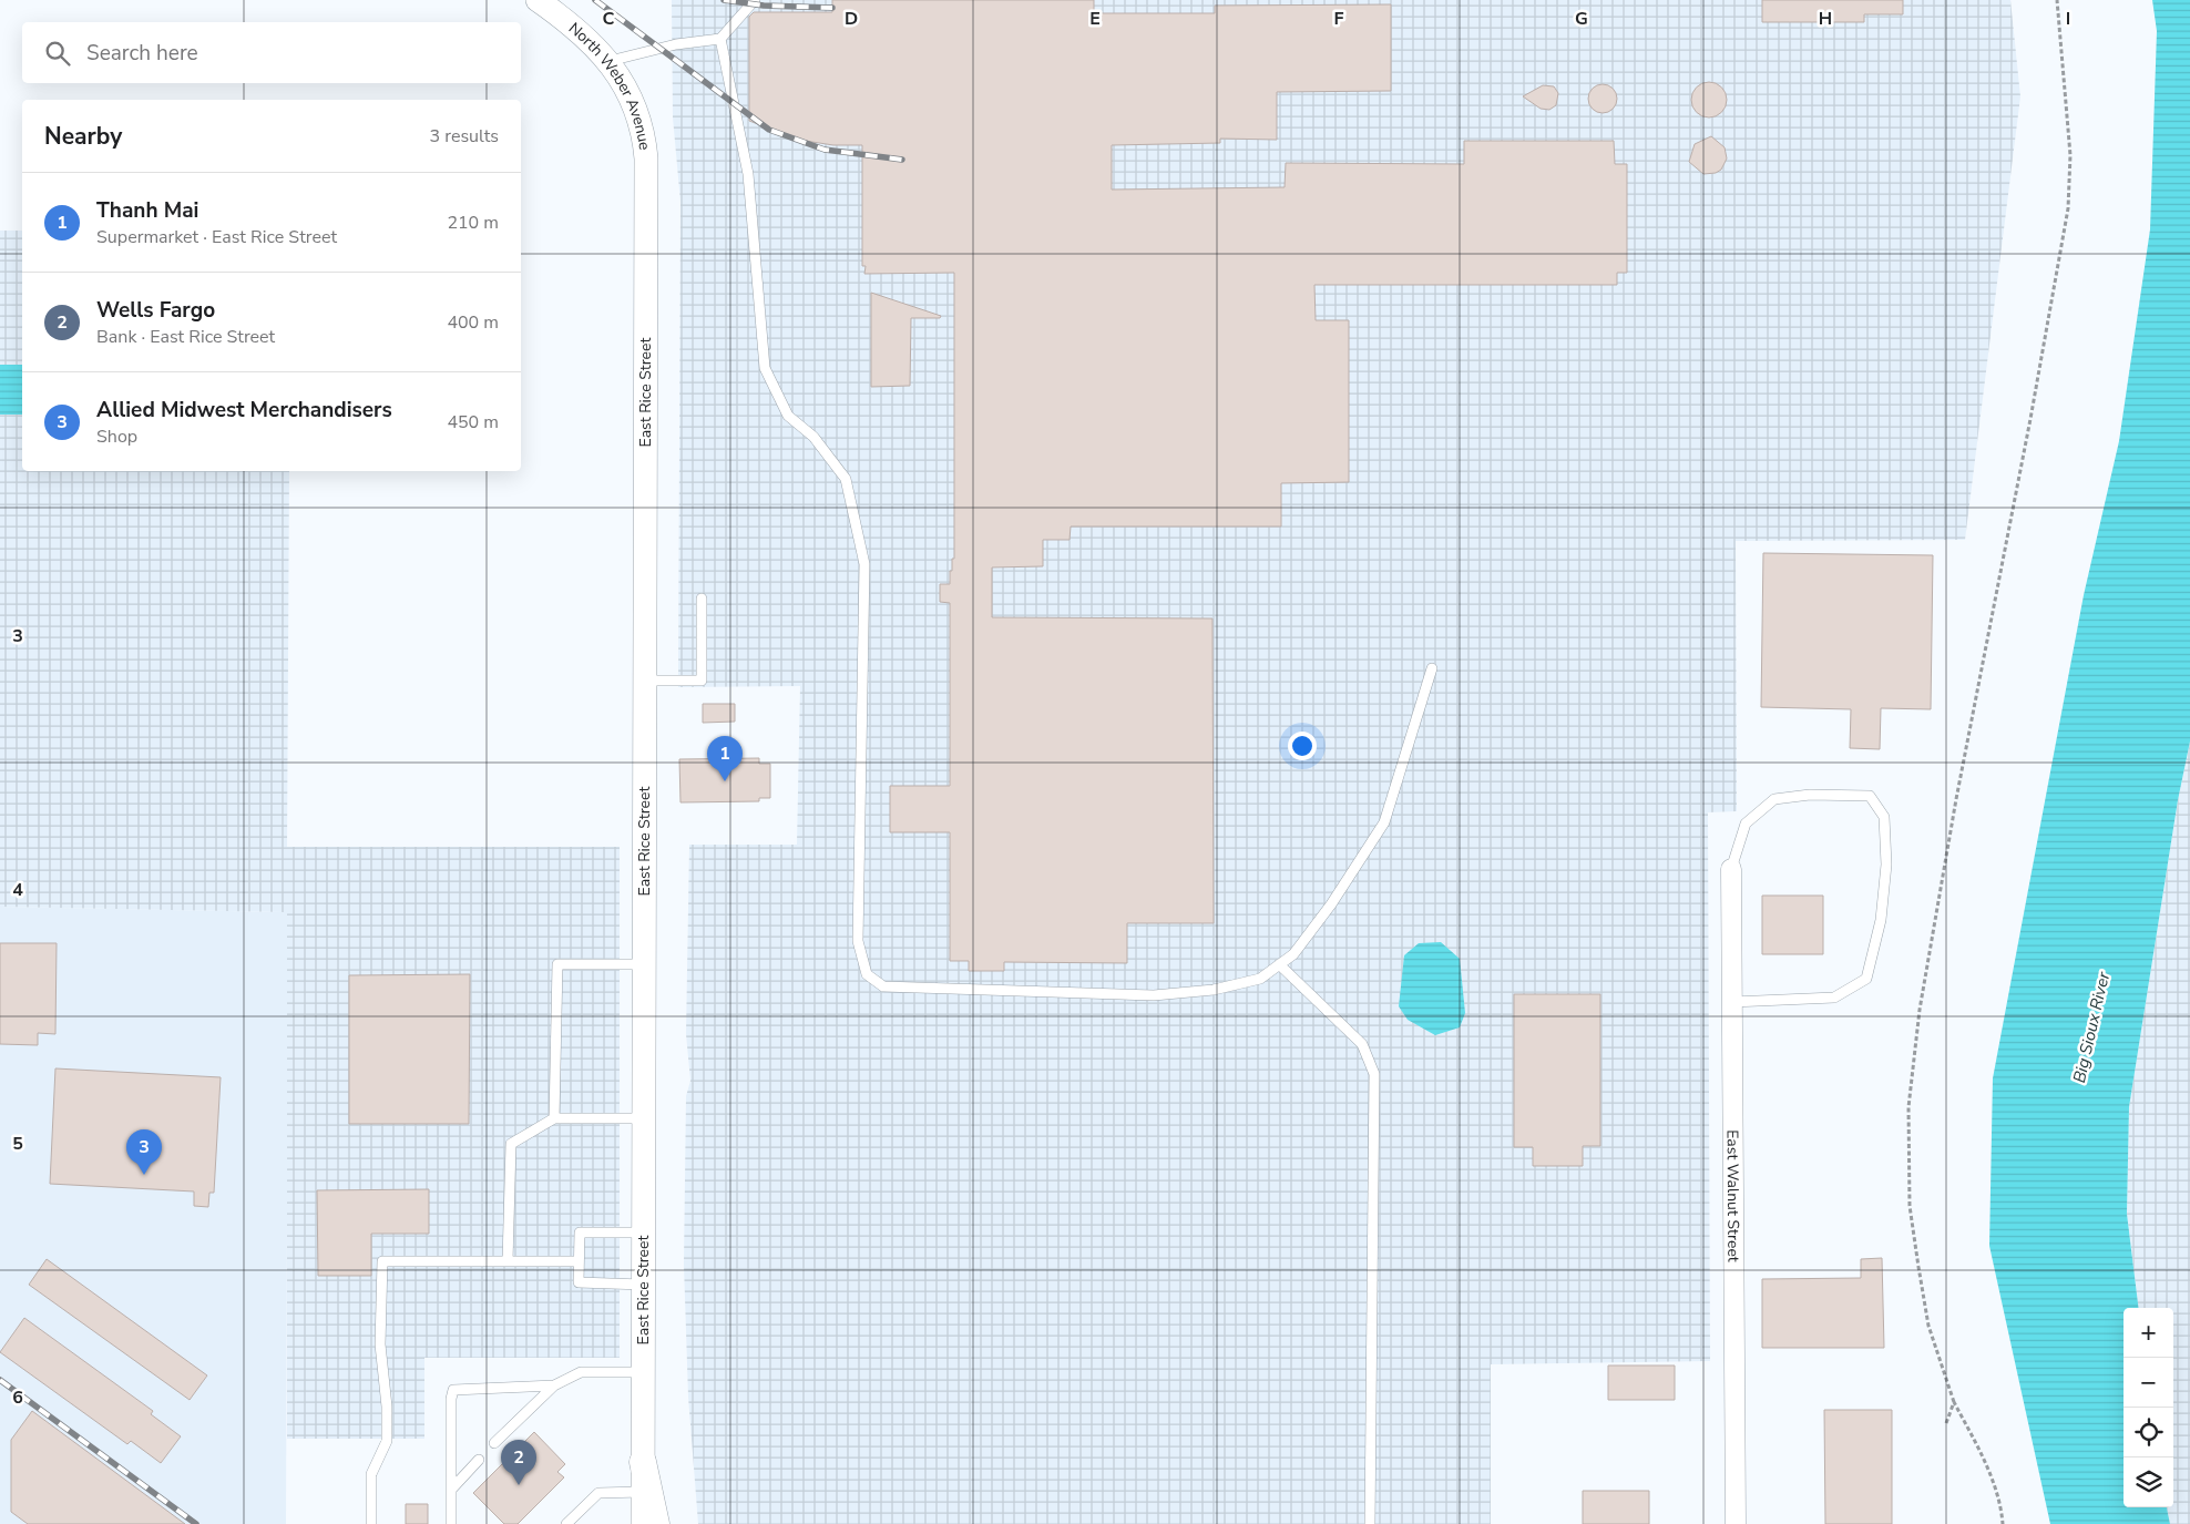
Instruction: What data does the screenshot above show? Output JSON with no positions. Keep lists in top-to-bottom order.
{
  "streets": {
    "street": ["North Weber Avenue", "East Rice Street", "East Walnut Street"]
  },
  "crossings": [
    ["North Weber Avenue", "East Rice Street"]
  ],
  "water": ["Big Sioux River"],
  "page": {
    "search": "Search here",
    "heading": ["Nearby", "3 results"],
    "list": [
      {
        "mark": "1",
        "name": "Thanh Mai",
        "note": "Supermarket · East Rice Street",
        "value": "210 m"
      },
      {
        "mark": "2",
        "name": "Wells Fargo",
        "note": "Bank · East Rice Street",
        "value": "400 m"
      },
      {
        "mark": "3",
        "name": "Allied Midwest Merchandisers",
        "note": "Shop",
        "value": "450 m"
      }
    ],
    "pins": ["1", "3", "2"],
    "map_buttons": ["+", "−"]
  },
  "grid": {
    "columns": [
      "C",
      "D",
      "E",
      "F",
      "G",
      "H",
      "I"
    ],
    "rows": [
      "3",
      "4",
      "5",
      "6"
    ]
  }
}
